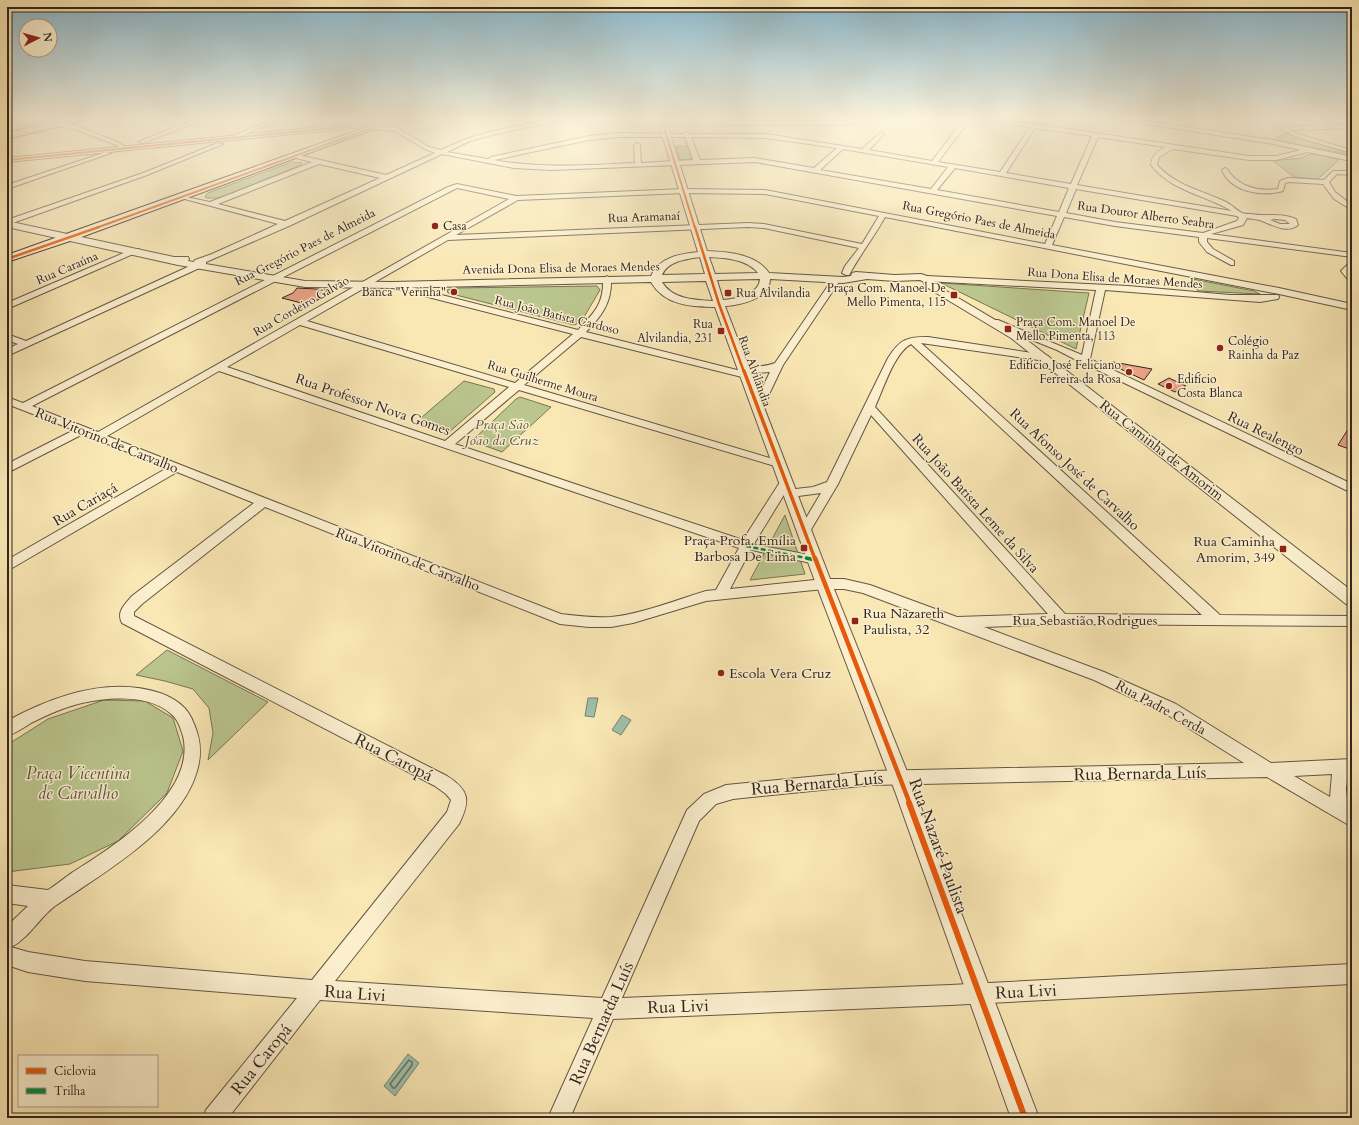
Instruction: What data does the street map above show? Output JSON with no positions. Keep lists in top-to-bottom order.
{
  "streets": {
    "street": [
      "Rua Doutor Alberto Seabra",
      "Rua Aramanaí",
      "Rua Gregório Paes de Almeida",
      "Rua Caraúna",
      "Avenida Dona Elisa de Moraes Mendes",
      "Rua Dona Elisa de Moraes Mendes",
      "Rua Cordeiro Galvão",
      "Rua João Batista Cardoso",
      "Rua Alvilândia",
      "Rua Guilherme Moura",
      "Rua Professor Nova Gomes",
      "Rua Realengo",
      "Rua Vitorino de Carvalho",
      "Rua Caminha de Amorim",
      "Rua Afonso José de Carvalho",
      "Rua João Batista Leme da Silva",
      "Rua Cariaçá",
      "Rua Sebastião Rodrigues",
      "Rua Padre Cerda",
      "Rua Caropá",
      "Rua Bernarda Luís",
      "Rua Nazaré Paulista",
      "Rua Livi"
    ]
  },
  "crossings": [
    ["Rua Aramanaí", "Rua Cordeiro Galvão"],
    ["Rua Aramanaí", "Rua Alvilândia"],
    ["Rua Gregório Paes de Almeida", "Avenida Dona Elisa de Moraes Mendes"],
    ["Rua Gregório Paes de Almeida", "Rua Dona Elisa de Moraes Mendes"],
    ["Rua Gregório Paes de Almeida", "Rua Cordeiro Galvão"],
    ["Rua Gregório Paes de Almeida", "Rua Alvilândia"],
    ["Rua Gregório Paes de Almeida", "Rua Vitorino de Carvalho"],
    ["Rua Caraúna", "Avenida Dona Elisa de Moraes Mendes"],
    ["Avenida Dona Elisa de Moraes Mendes", "Rua Dona Elisa de Moraes Mendes"],
    ["Avenida Dona Elisa de Moraes Mendes", "Rua Cordeiro Galvão"],
    ["Avenida Dona Elisa de Moraes Mendes", "Rua João Batista Cardoso"],
    ["Avenida Dona Elisa de Moraes Mendes", "Rua Alvilândia"],
    ["Avenida Dona Elisa de Moraes Mendes", "Rua Caminha de Amorim"],
    ["Rua Dona Elisa de Moraes Mendes", "Rua Caminha de Amorim"],
    ["Rua Cordeiro Galvão", "Rua Guilherme Moura"],
    ["Rua Cordeiro Galvão", "Rua Professor Nova Gomes"],
    ["Rua Cordeiro Galvão", "Rua Vitorino de Carvalho"],
    ["Rua João Batista Cardoso", "Rua Alvilândia"],
    ["Rua Alvilândia", "Rua Guilherme Moura"],
    ["Rua Alvilândia", "Rua Vitorino de Carvalho"],
    ["Rua Alvilândia", "Rua Sebastião Rodrigues"],
    ["Rua Alvilândia", "Rua Nazaré Paulista"],
    ["Rua Realengo", "Rua Caminha de Amorim"],
    ["Rua Vitorino de Carvalho", "Rua Cariaçá"],
    ["Rua Vitorino de Carvalho", "Rua Sebastião Rodrigues"],
    ["Rua Vitorino de Carvalho", "Rua Caropá"],
    ["Rua Vitorino de Carvalho", "Rua Nazaré Paulista"],
    ["Rua Afonso José de Carvalho", "Rua Sebastião Rodrigues"],
    ["Rua João Batista Leme da Silva", "Rua Sebastião Rodrigues"],
    ["Rua Sebastião Rodrigues", "Rua Padre Cerda"],
    ["Rua Sebastião Rodrigues", "Rua Nazaré Paulista"],
    ["Rua Padre Cerda", "Rua Bernarda Luís"],
    ["Rua Caropá", "Rua Livi"],
    ["Rua Bernarda Luís", "Rua Nazaré Paulista"],
    ["Rua Bernarda Luís", "Rua Livi"],
    ["Rua Nazaré Paulista", "Rua Livi"]
  ],
  "parks": ["Praça São João da Cruz", "Praça Vicentina de Carvalho"],
  "places": {
    "other": [
      "Casa",
      "Banca \"Verinha\"",
      "Colégio Rainha da Paz",
      "Edifício José Feliciano Ferreira da Rosa",
      "Edifício Costa Blanca",
      "Escola Vera Cruz"
    ],
    "transit": [
      "Rua Alvilandia",
      "Praça Com. Manoel De Mello Pimenta, 115",
      "Praça Com. Manoel De Mello Pimenta, 113",
      "Rua Alvilandia, 231",
      "Praça Profa. Emília Barbosa De Lima",
      "Rua Caminha Amorim, 349",
      "Rua Nazareth Paulista, 32"
    ]
  },
  "legend": ["Ciclovia", "Trilha"],
  "north": "right"
}
